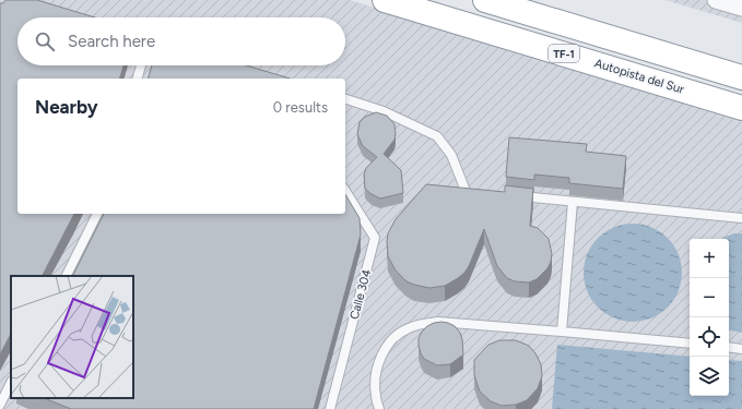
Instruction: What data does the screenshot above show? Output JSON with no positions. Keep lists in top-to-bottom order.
{
  "streets": {
    "highway": ["TF-1", "Autopista del Sur"],
    "lane": ["Calle 304"]
  },
  "page": {
    "search": "Search here",
    "heading": ["Nearby", "0 results"],
    "map_buttons": ["+", "−"]
  }
}
